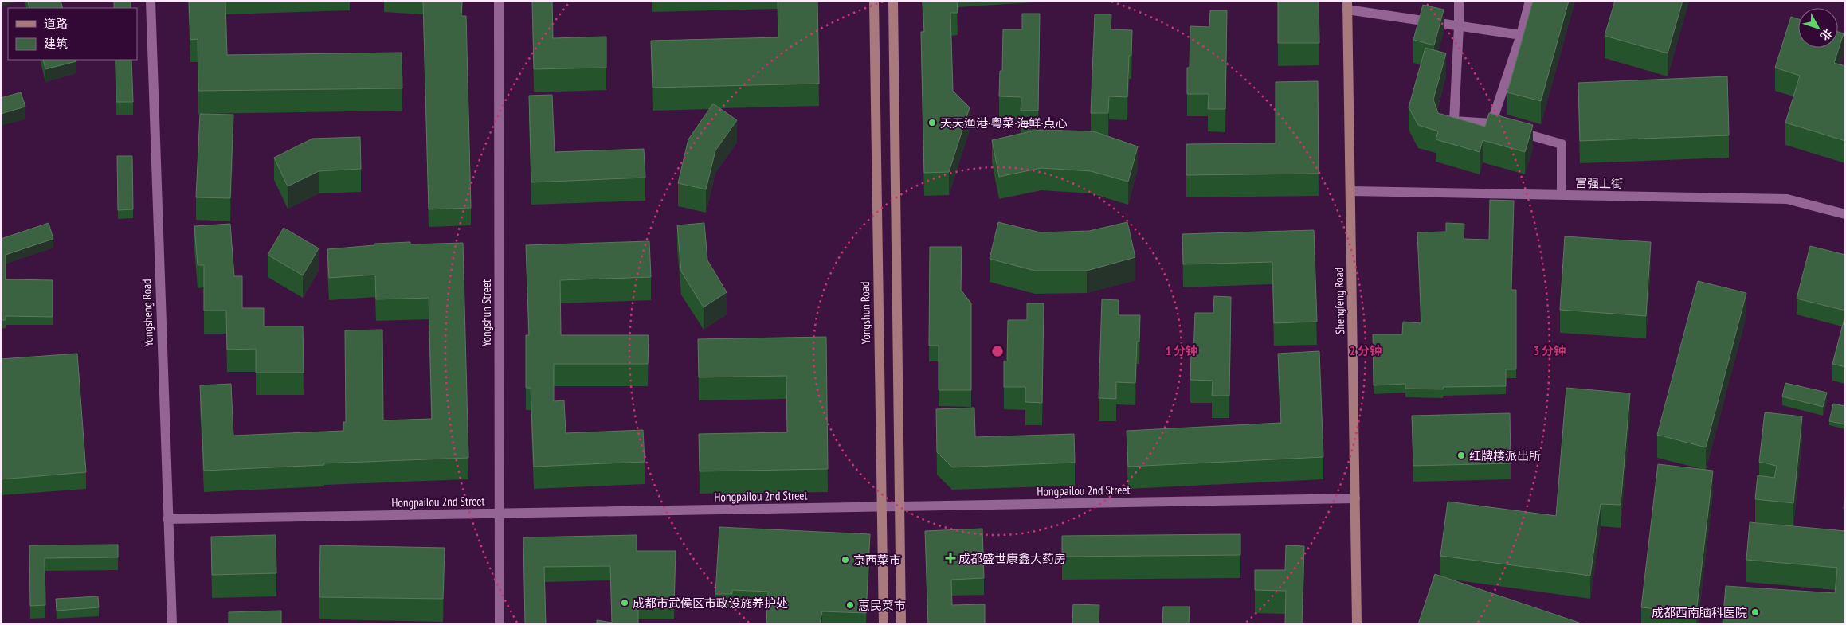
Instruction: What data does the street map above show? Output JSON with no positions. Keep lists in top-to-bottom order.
{
  "streets": {
    "main road": ["Shengfeng Road", "Yongshun Road"],
    "street": [
      "富强上街",
      "Yongsheng Road",
      "Yongshun Street",
      "Hongpailou 2nd Street"
    ]
  },
  "crossings": [
    ["富强上街", "Shengfeng Road"],
    ["Shengfeng Road", "Hongpailou 2nd Street"],
    ["Yongsheng Road", "Hongpailou 2nd Street"],
    ["Yongshun Street", "Hongpailou 2nd Street"],
    ["Yongshun Road", "Hongpailou 2nd Street"]
  ],
  "places": {
    "other": [
      "天天渔港·粤菜·海鲜·点心",
      "红牌楼派出所",
      "京西菜市",
      "成都市武侯区市政设施养护处",
      "惠民菜市",
      "成都西南脑科医院"
    ],
    "health": ["成都盛世康鑫大药房"]
  },
  "legend": ["道路", "建筑"],
  "north": "bottom right",
  "rings": ["1 分钟", "2 分钟", "3 分钟"]
}
